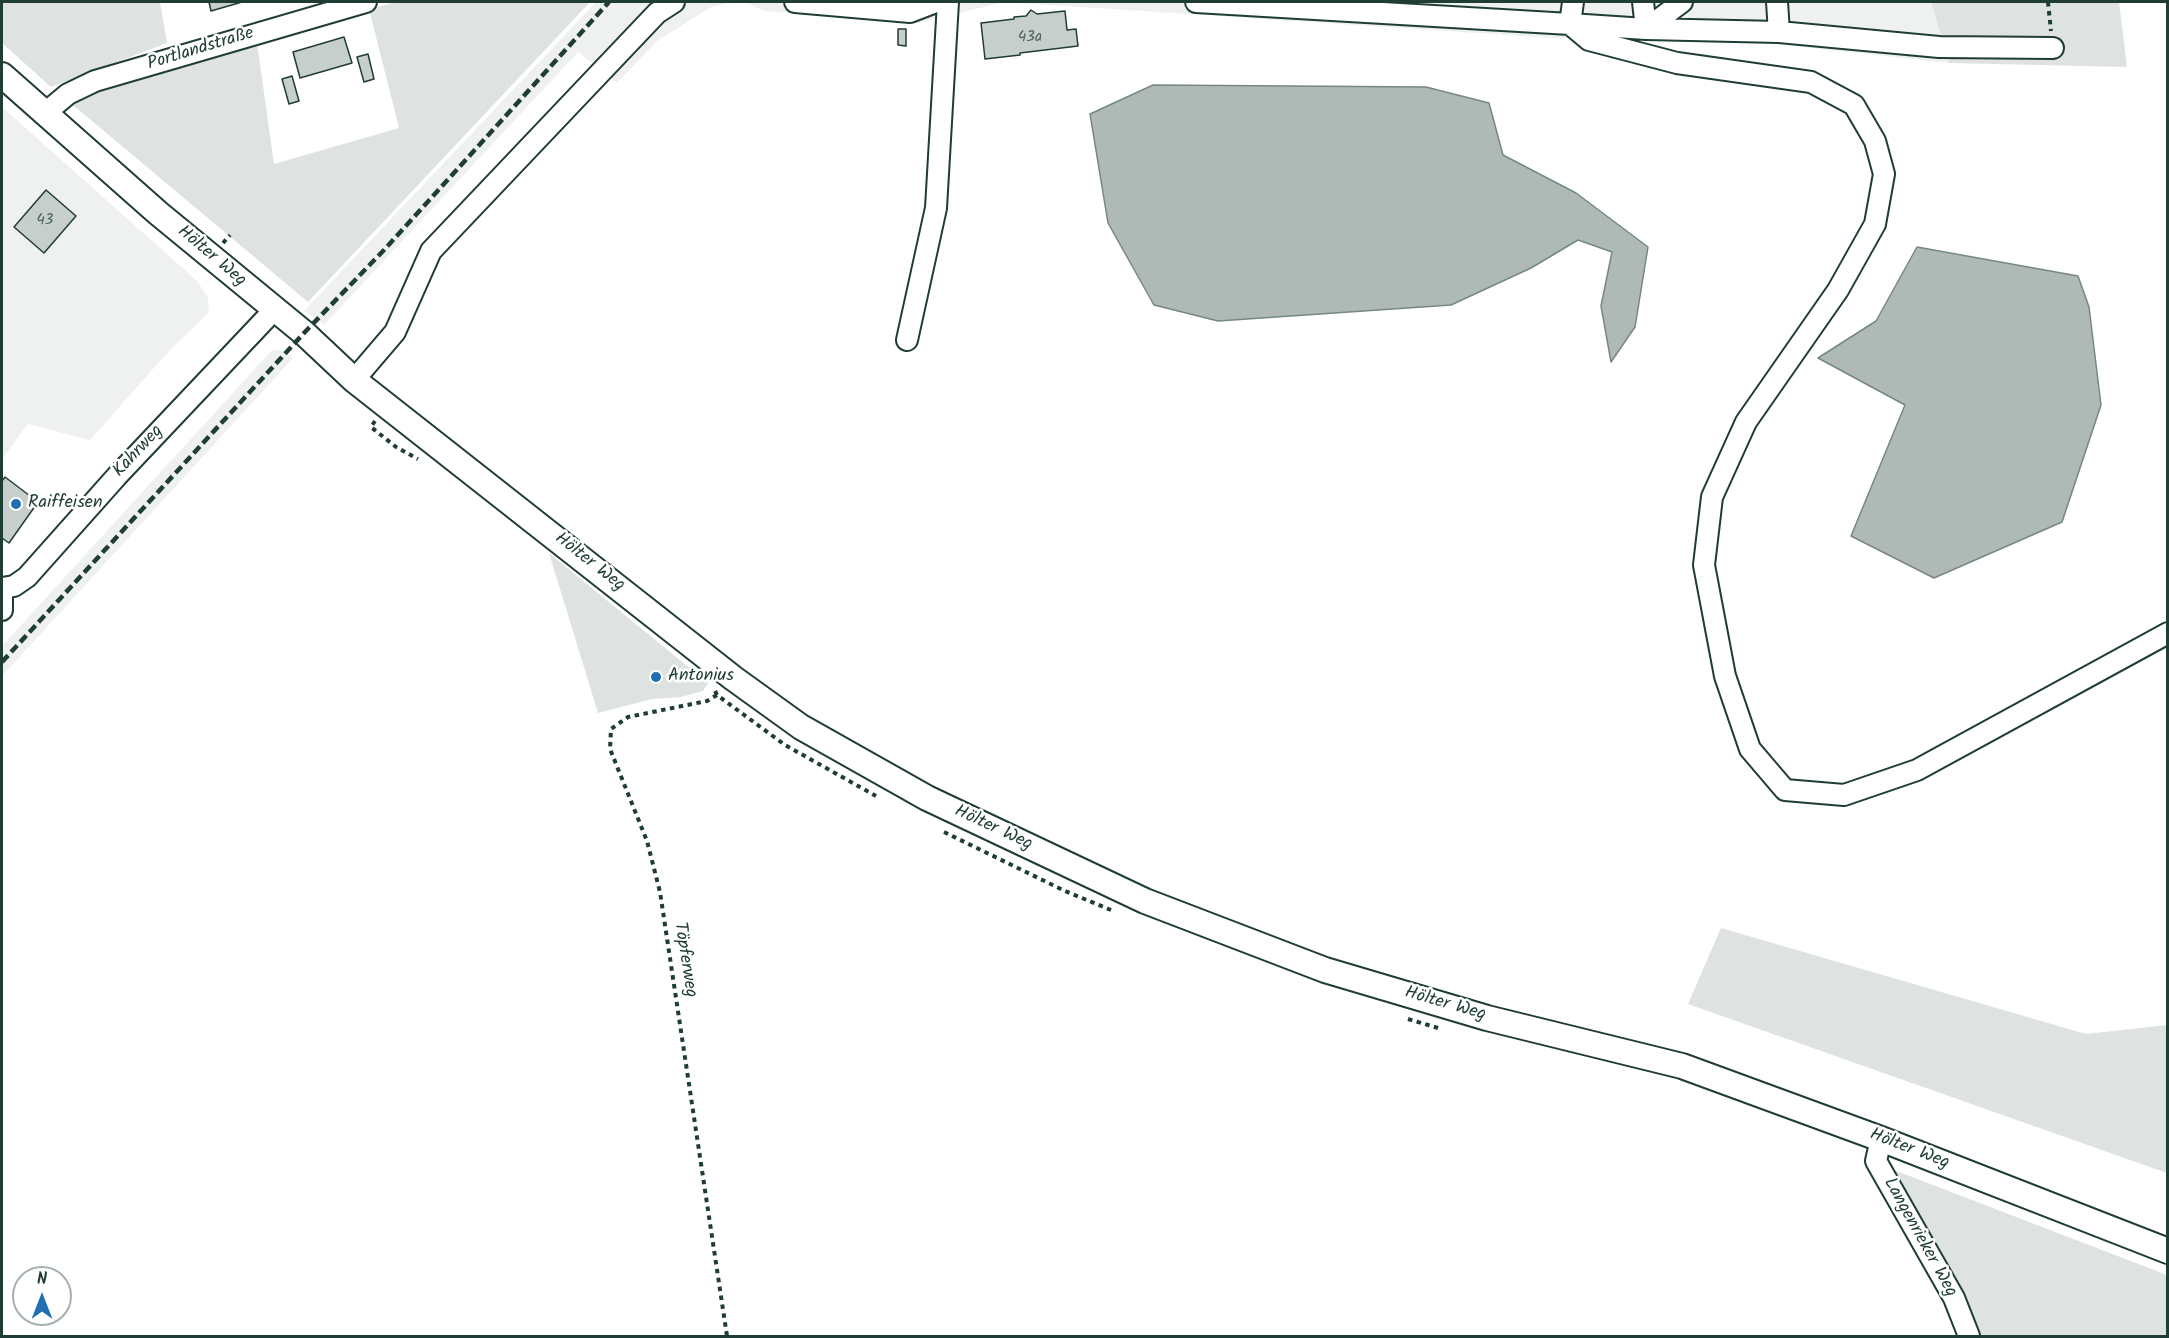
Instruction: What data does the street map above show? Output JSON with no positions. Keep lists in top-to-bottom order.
{
  "streets": {
    "main road": ["Hölter Weg"],
    "street": ["Portlandstraße", "Kahrweg", "Langenrieker Weg"],
    "path": ["Töpferweg"]
  },
  "crossings": [
    ["Portlandstraße", "Hölter Weg"],
    ["Hölter Weg", "Kahrweg"],
    ["Hölter Weg", "Töpferweg"],
    ["Hölter Weg", "Langenrieker Weg"]
  ],
  "places": ["Raiffeisen", "Antonius"],
  "house_numbers": ["43a", "43"],
  "north": "top"
}
